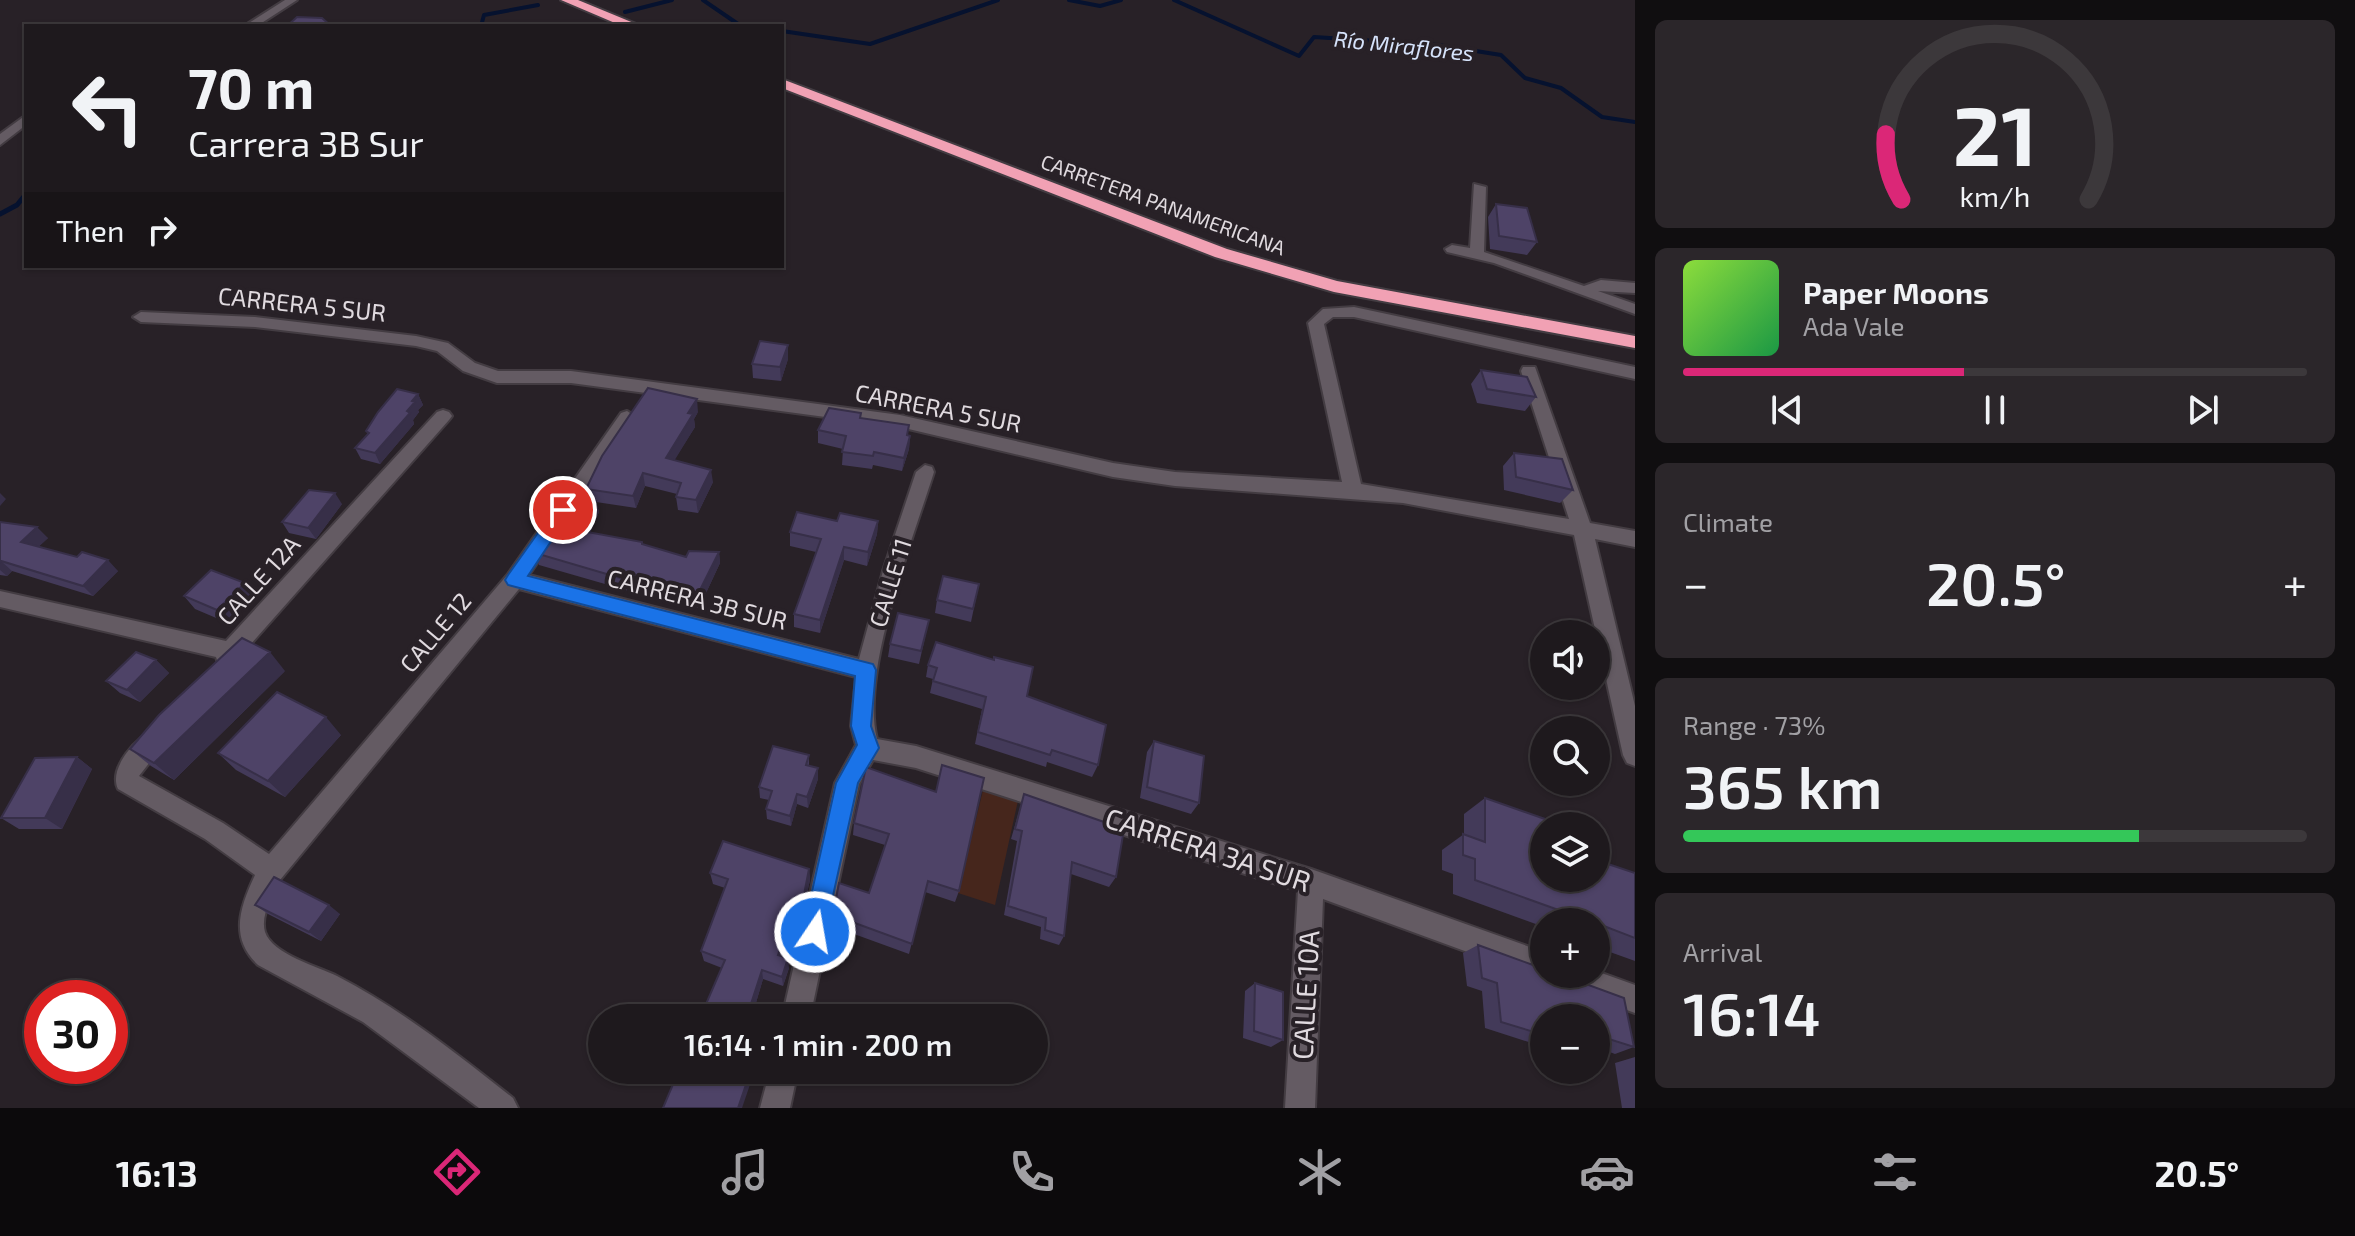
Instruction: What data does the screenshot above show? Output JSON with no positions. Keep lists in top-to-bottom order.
{
  "streets": {
    "highway": ["CARRETERA PANAMERICANA"],
    "street": [
      "CARRERA 5 SUR",
      "CALLE 12A",
      "CALLE 11",
      "CARRERA 3B SUR",
      "CALLE 12",
      "CARRERA 3A SUR",
      "CALLE 10A"
    ]
  },
  "crossings": [
    ["CALLE 11", "CARRERA 3B SUR"],
    ["CALLE 11", "CARRERA 3A SUR"],
    ["CARRERA 3B SUR", "CALLE 12"],
    ["CARRERA 3A SUR", "CALLE 10A"]
  ],
  "water": ["Río Miraflores"],
  "page": {
    "turn": ["70 m", "Carrera 3B Sur"],
    "then": "Then",
    "song": ["Paper Moons", "Ada Vale"],
    "tile": [
      "Climate",
      ["Range · 73%", "365 km"],
      ["Arrival", "16:14"]
    ],
    "heat": ["−", "20.5°", "+"],
    "map_buttons": ["+", "−"],
    "limit": "30",
    "trip": "16:14 · 1 min · 200 m",
    "tabs": ["16:13", "20.5°"],
    "gauge": ["21", "km/h"]
  }
}
